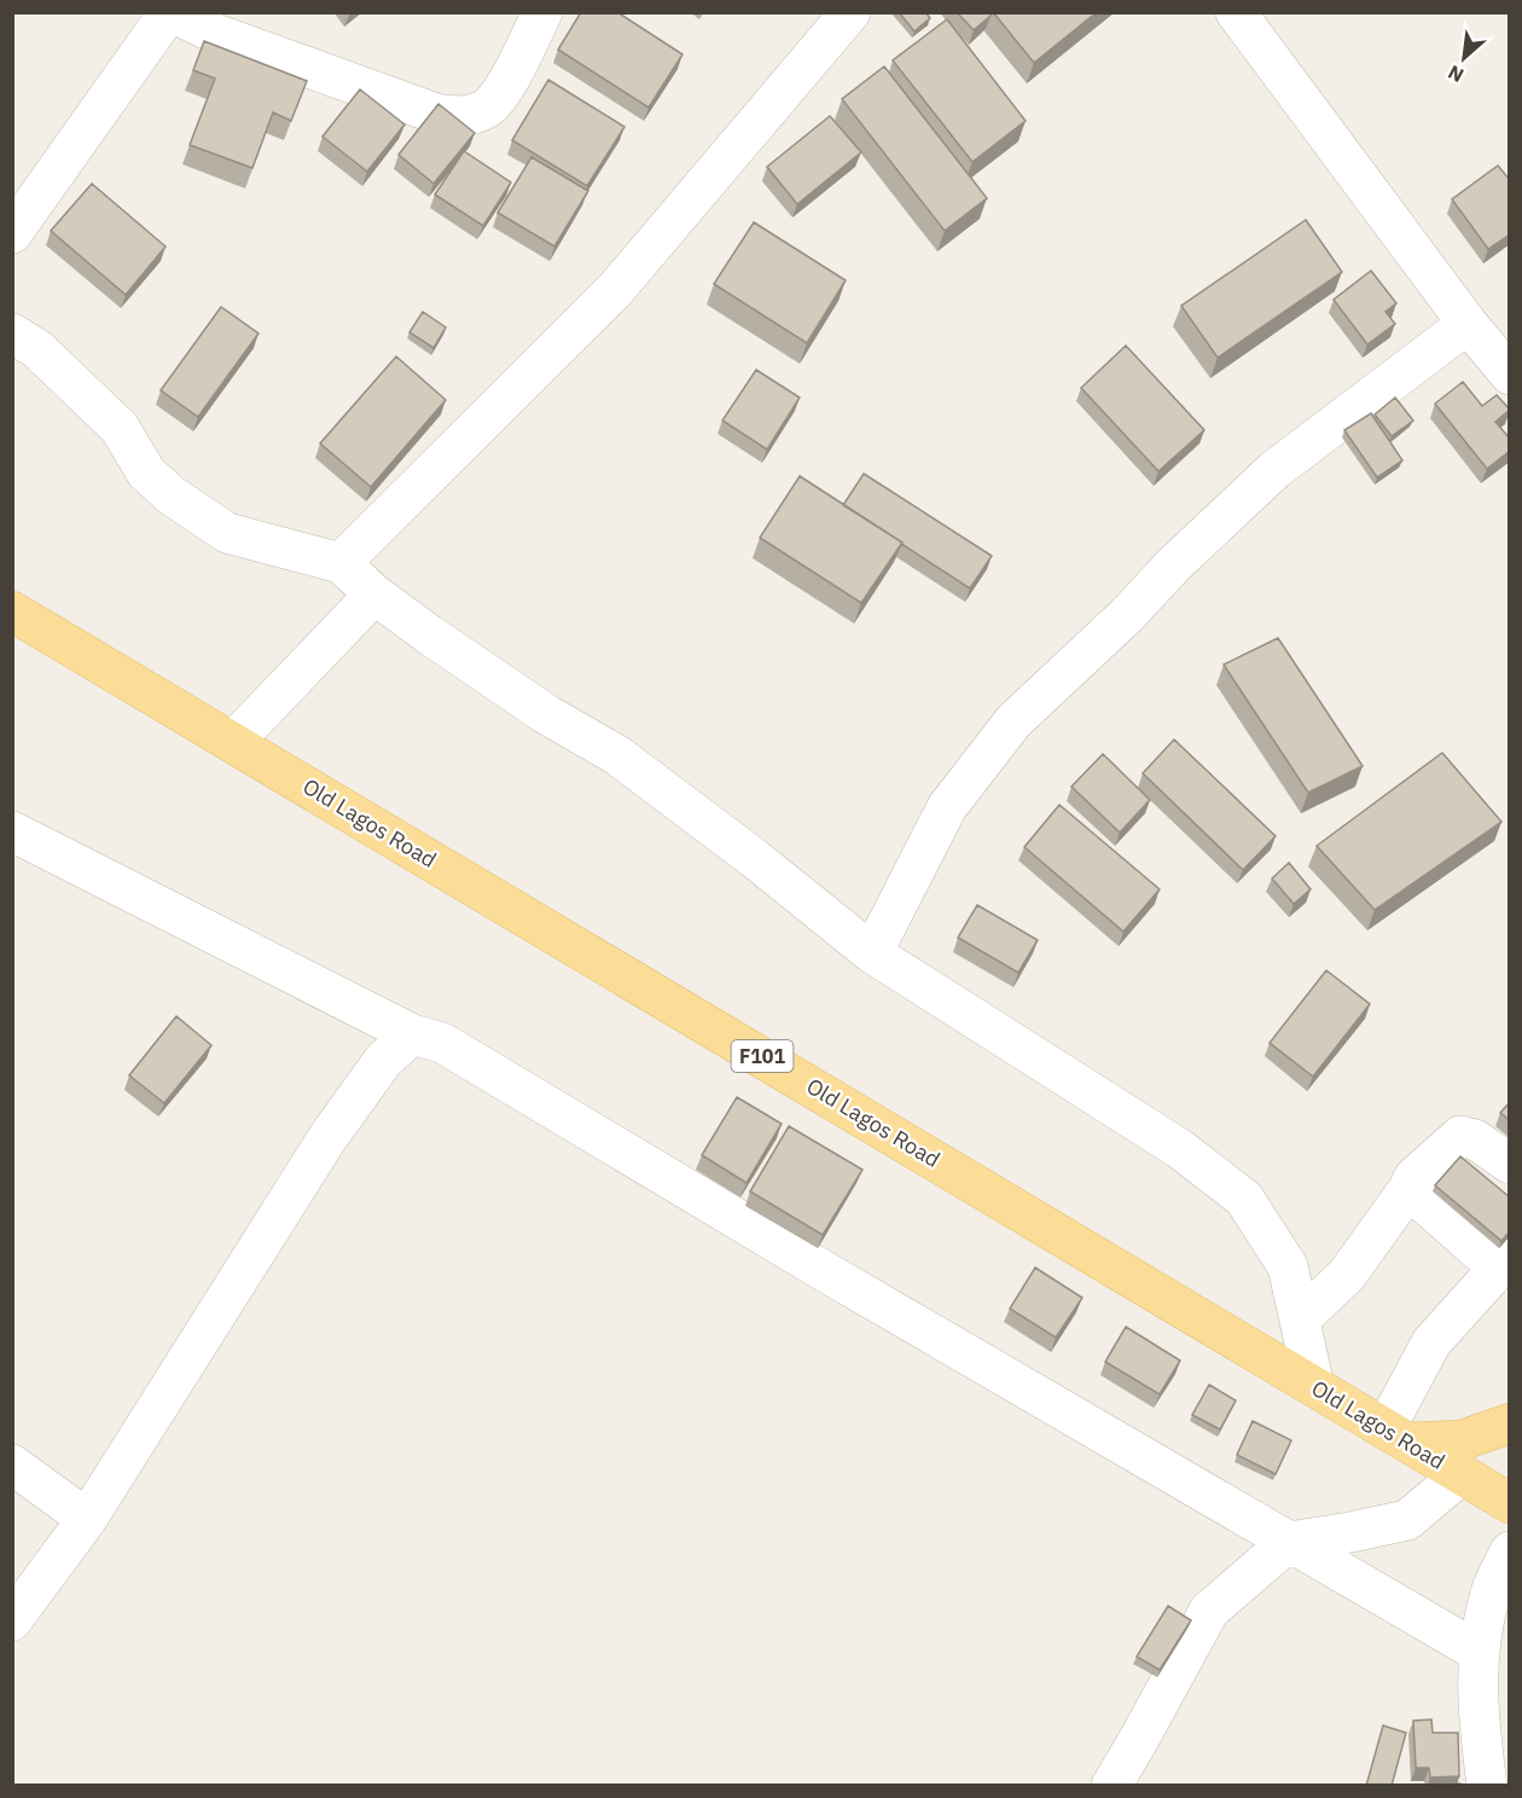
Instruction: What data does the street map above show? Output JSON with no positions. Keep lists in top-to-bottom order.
{
  "streets": {
    "main road": ["Old Lagos Road", "F101"]
  },
  "north": "bottom left"
}
